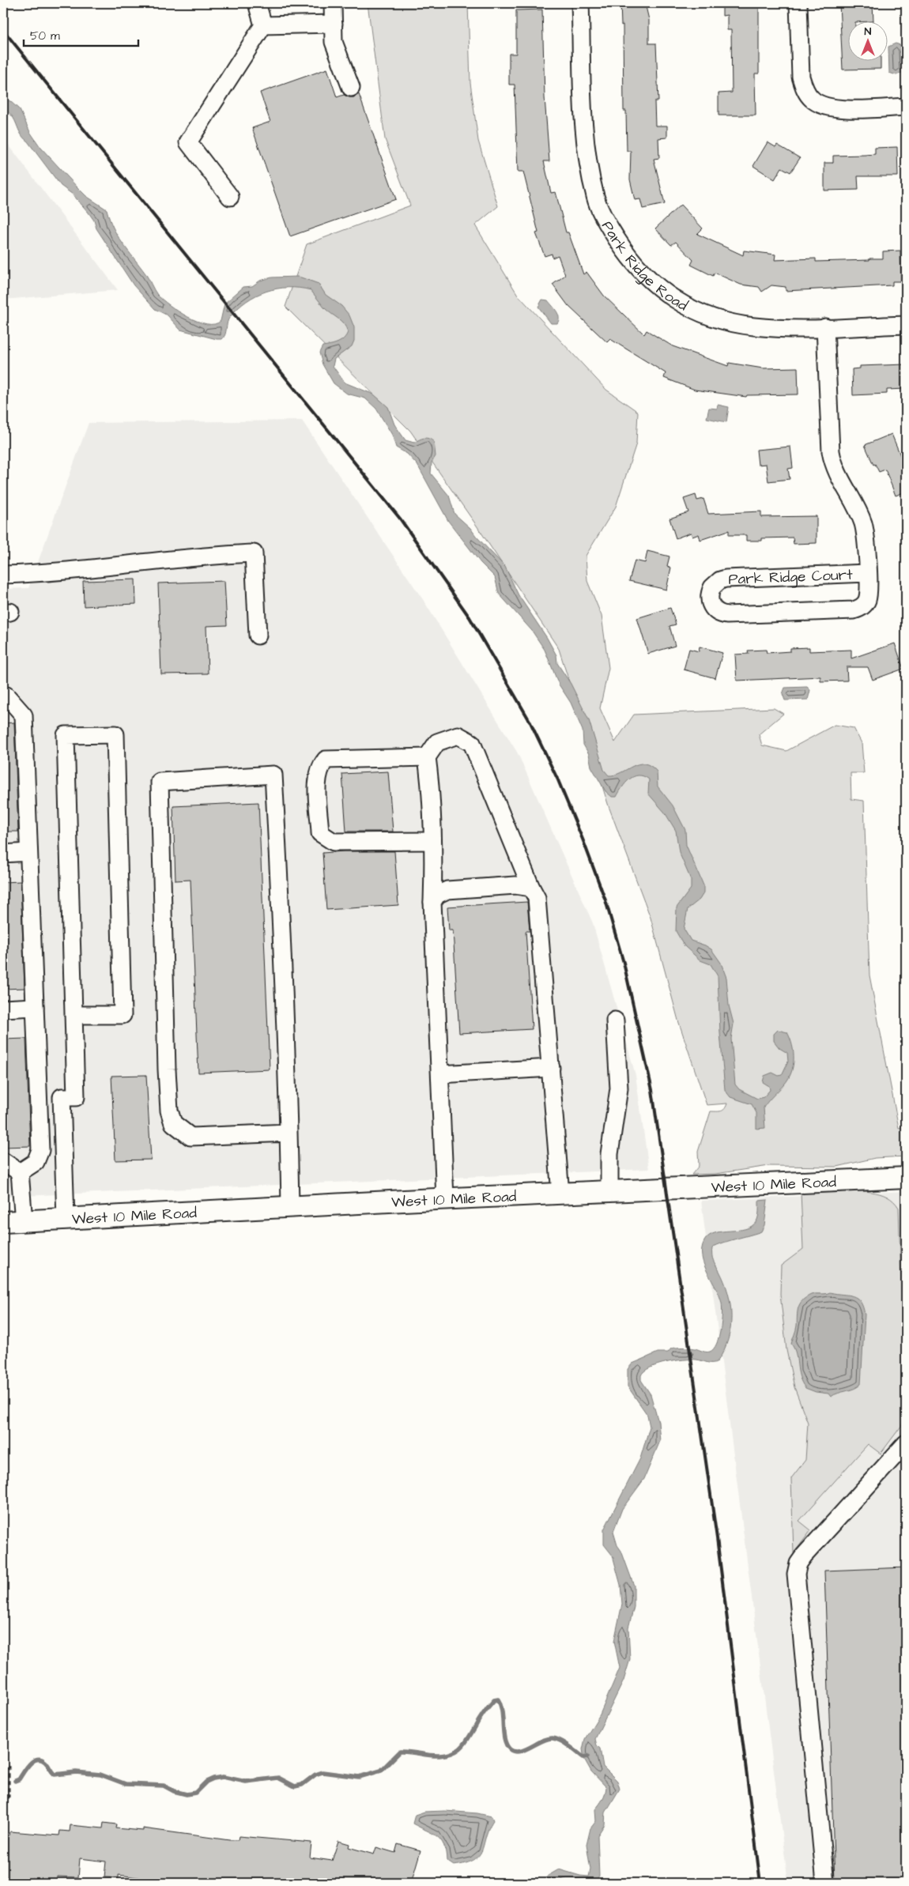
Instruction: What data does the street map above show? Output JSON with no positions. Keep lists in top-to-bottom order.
{
  "streets": {
    "main road": ["West 10 Mile Road"],
    "street": ["Park Ridge Road", "Park Ridge Court"]
  },
  "crossings": [
    ["Park Ridge Road", "Park Ridge Court"]
  ],
  "scale_bar": "50 m",
  "north": "top"
}
